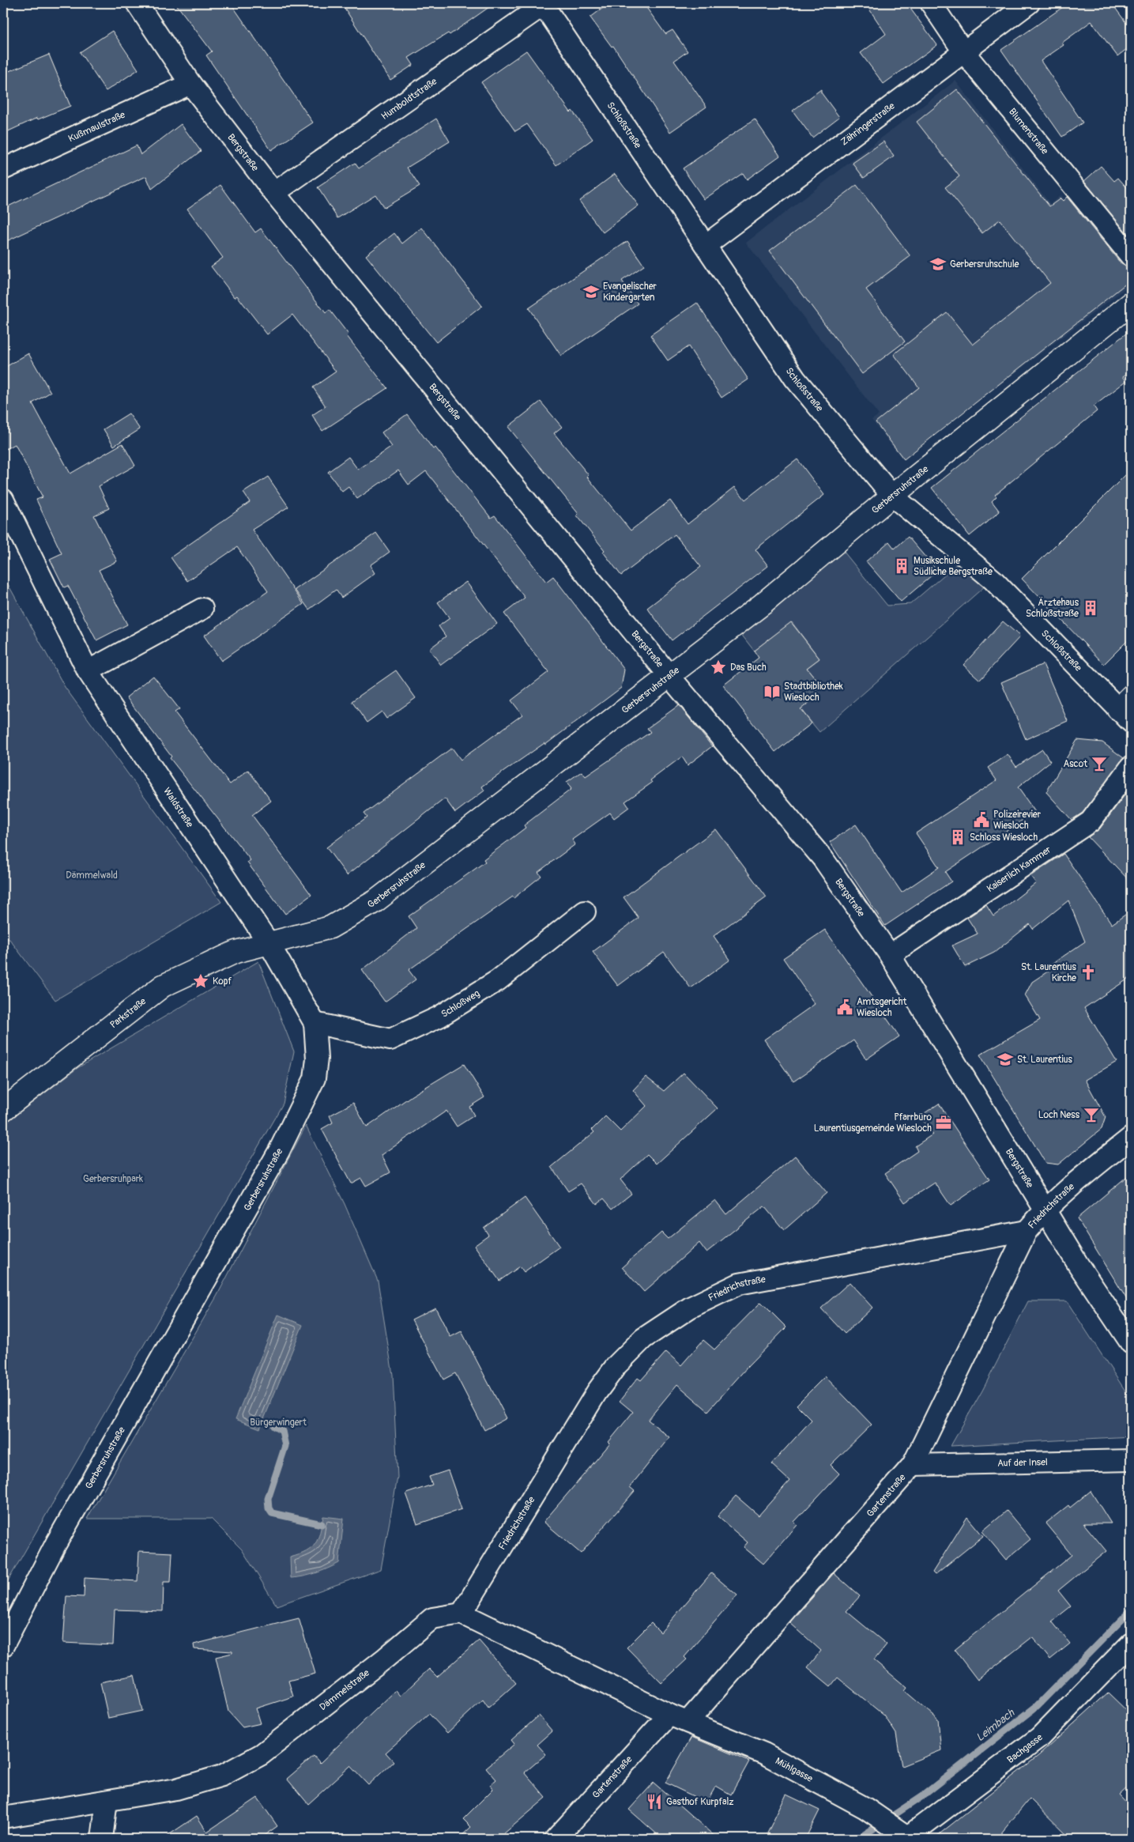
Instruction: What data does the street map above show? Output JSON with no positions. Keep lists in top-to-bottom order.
{
  "streets": {
    "street": [
      "Humboldtstraße",
      "Zähringerstraße",
      "Schloßstraße",
      "Kußmaulstraße",
      "Blumenstraße",
      "Bergstraße",
      "Gerbersruhstraße",
      "Waldstraße",
      "Kaiserlich Kammer",
      "Schloßweg",
      "Parkstraße",
      "Friedrichstraße",
      "Auf der Insel",
      "Gartenstraße",
      "Dämmelstraße",
      "Bachgasse",
      "Mühlgasse"
    ]
  },
  "crossings": [
    ["Humboldtstraße", "Schloßstraße"],
    ["Humboldtstraße", "Bergstraße"],
    ["Zähringerstraße", "Schloßstraße"],
    ["Zähringerstraße", "Blumenstraße"],
    ["Schloßstraße", "Gerbersruhstraße"],
    ["Kußmaulstraße", "Bergstraße"],
    ["Bergstraße", "Gerbersruhstraße"],
    ["Bergstraße", "Kaiserlich Kammer"],
    ["Bergstraße", "Friedrichstraße"],
    ["Gerbersruhstraße", "Waldstraße"],
    ["Gerbersruhstraße", "Schloßweg"],
    ["Gerbersruhstraße", "Parkstraße"],
    ["Waldstraße", "Parkstraße"],
    ["Friedrichstraße", "Gartenstraße"],
    ["Friedrichstraße", "Dämmelstraße"],
    ["Auf der Insel", "Gartenstraße"],
    ["Gartenstraße", "Mühlgasse"],
    ["Bachgasse", "Mühlgasse"]
  ],
  "water": ["Leimbach"],
  "parks": ["Dämmelwald", "Gerbersruhpark", "Bürgerwingert"],
  "places": {
    "school or university": ["Gerbersruhschule", "Evangelischer Kindergarten", "St. Laurentius"],
    "building": ["Musikschule Südliche Bergstraße", "Ärztehaus Schloßstraße", "Schloss Wiesloch"],
    "place": ["Das Buch", "Kopf"],
    "library": ["Stadtbibliothek Wiesloch"],
    "bar": ["Ascot", "Loch Ness"],
    "public building": ["Polizeirevier Wiesloch", "Amtsgericht Wiesloch"],
    "church": ["St. Laurentius Kirche"],
    "office": ["Pfarrbüro Laurentiusgemeinde Wiesloch"],
    "restaurant": ["Gasthof Kurpfalz"]
  }
}
